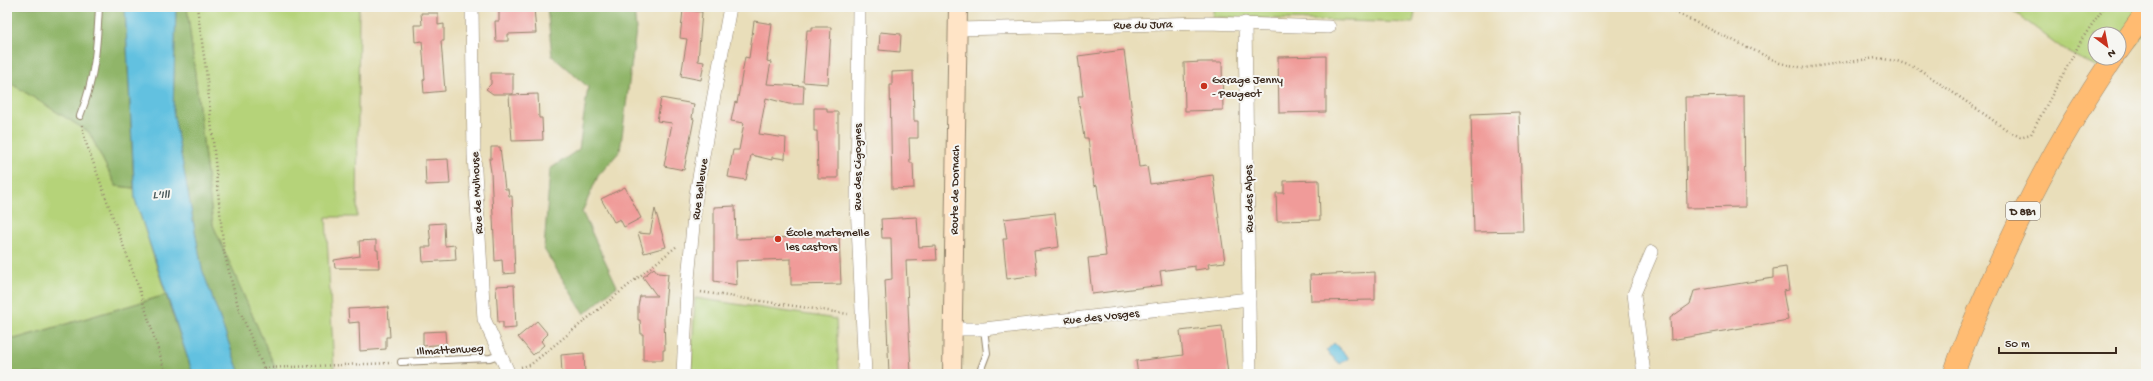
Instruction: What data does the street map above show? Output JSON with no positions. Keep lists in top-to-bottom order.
{
  "streets": {
    "highway": ["D 8B1"],
    "main road": ["Route de Dornach"],
    "street": [
      "Rue du Jura",
      "Rue des Cigognes",
      "Rue Bellevue",
      "Rue de Mulhouse",
      "Rue des Alpes",
      "Rue des Vosges"
    ],
    "lane": ["Illmattenweg"]
  },
  "crossings": [
    ["Rue du Jura", "Route de Dornach"],
    ["Rue du Jura", "Rue des Alpes"],
    ["Route de Dornach", "Rue des Vosges"],
    ["Rue de Mulhouse", "Illmattenweg"],
    ["Rue des Alpes", "Rue des Vosges"]
  ],
  "water": ["L'Ill"],
  "places": ["Garage Jenny - Peugeot", "École maternelle les castors"],
  "scale_bar": "50 m",
  "north": "bottom right"
}
